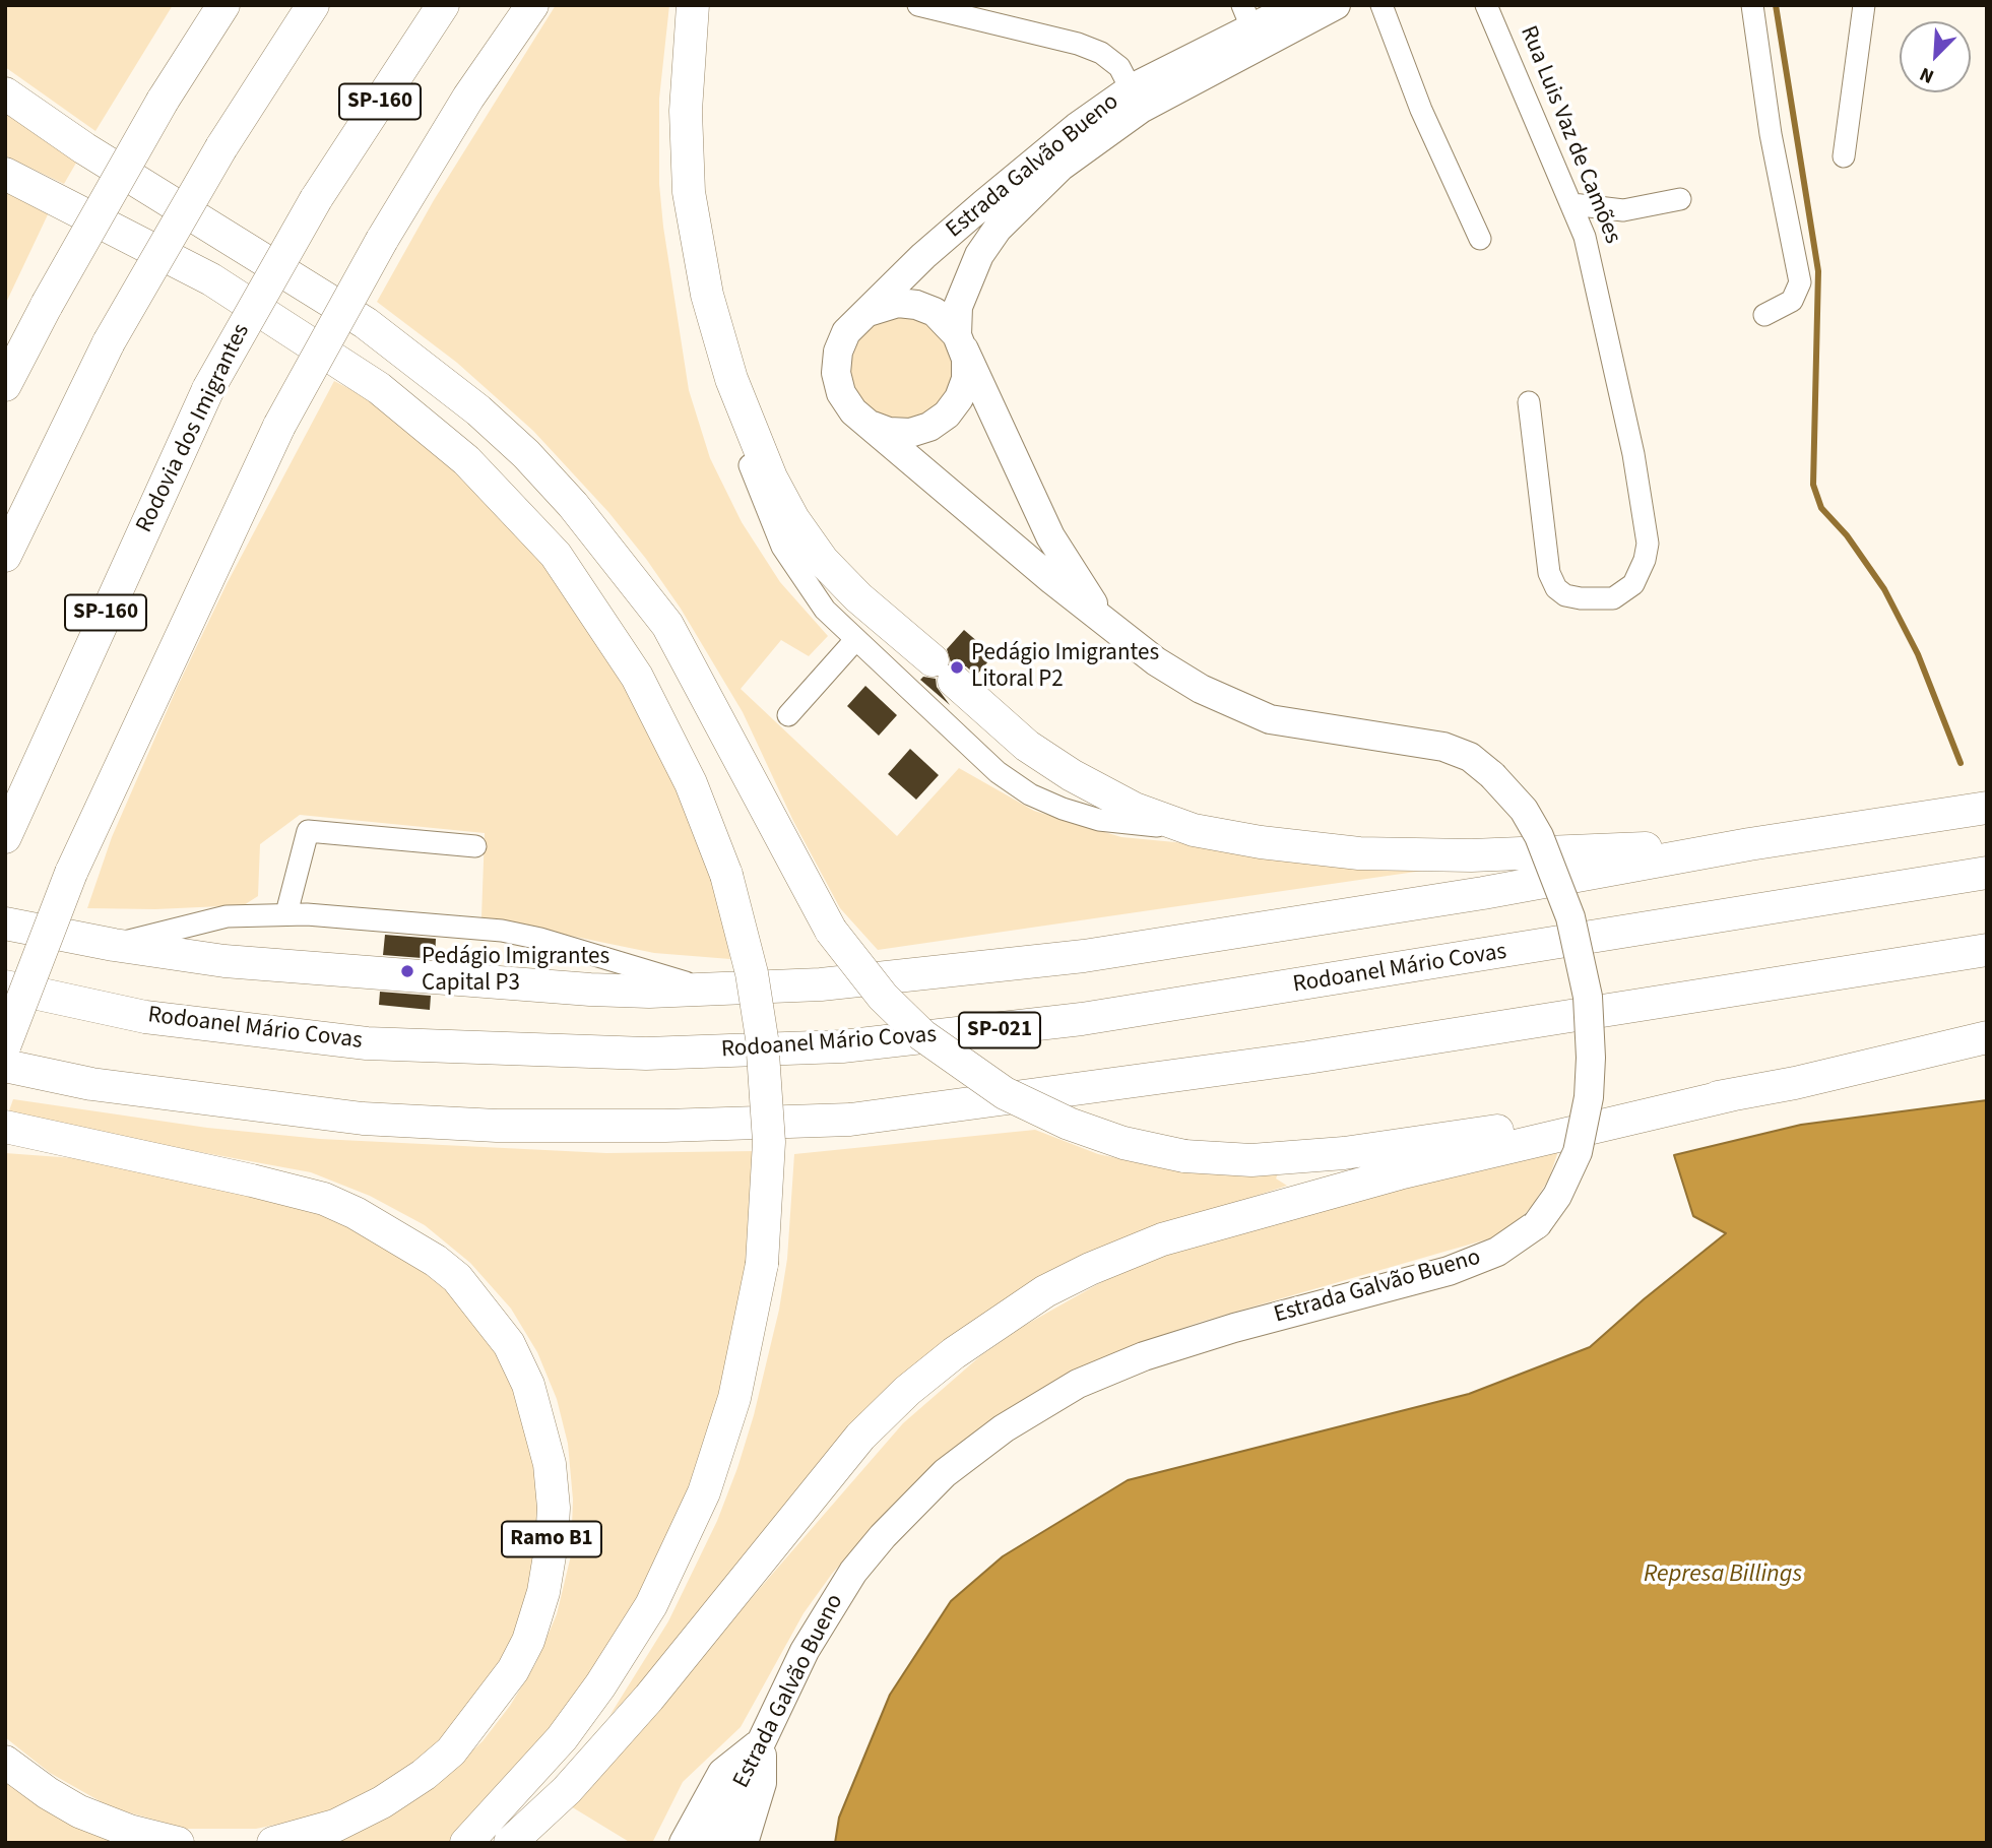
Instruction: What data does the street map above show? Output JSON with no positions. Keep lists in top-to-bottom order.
{
  "streets": {
    "highway": [
      "SP-160",
      "Rodovia dos Imigrantes",
      "Rodoanel Mário Covas",
      "SP-021",
      "Ramo B1"
    ],
    "main road": ["Estrada Galvão Bueno"],
    "street": ["Rua Luis Vaz de Camões"]
  },
  "water": ["Represa Billings"],
  "places": ["Pedágio Imigrantes Litoral P2", "Pedágio Imigrantes Capital P3"],
  "north": "bottom left"
}
